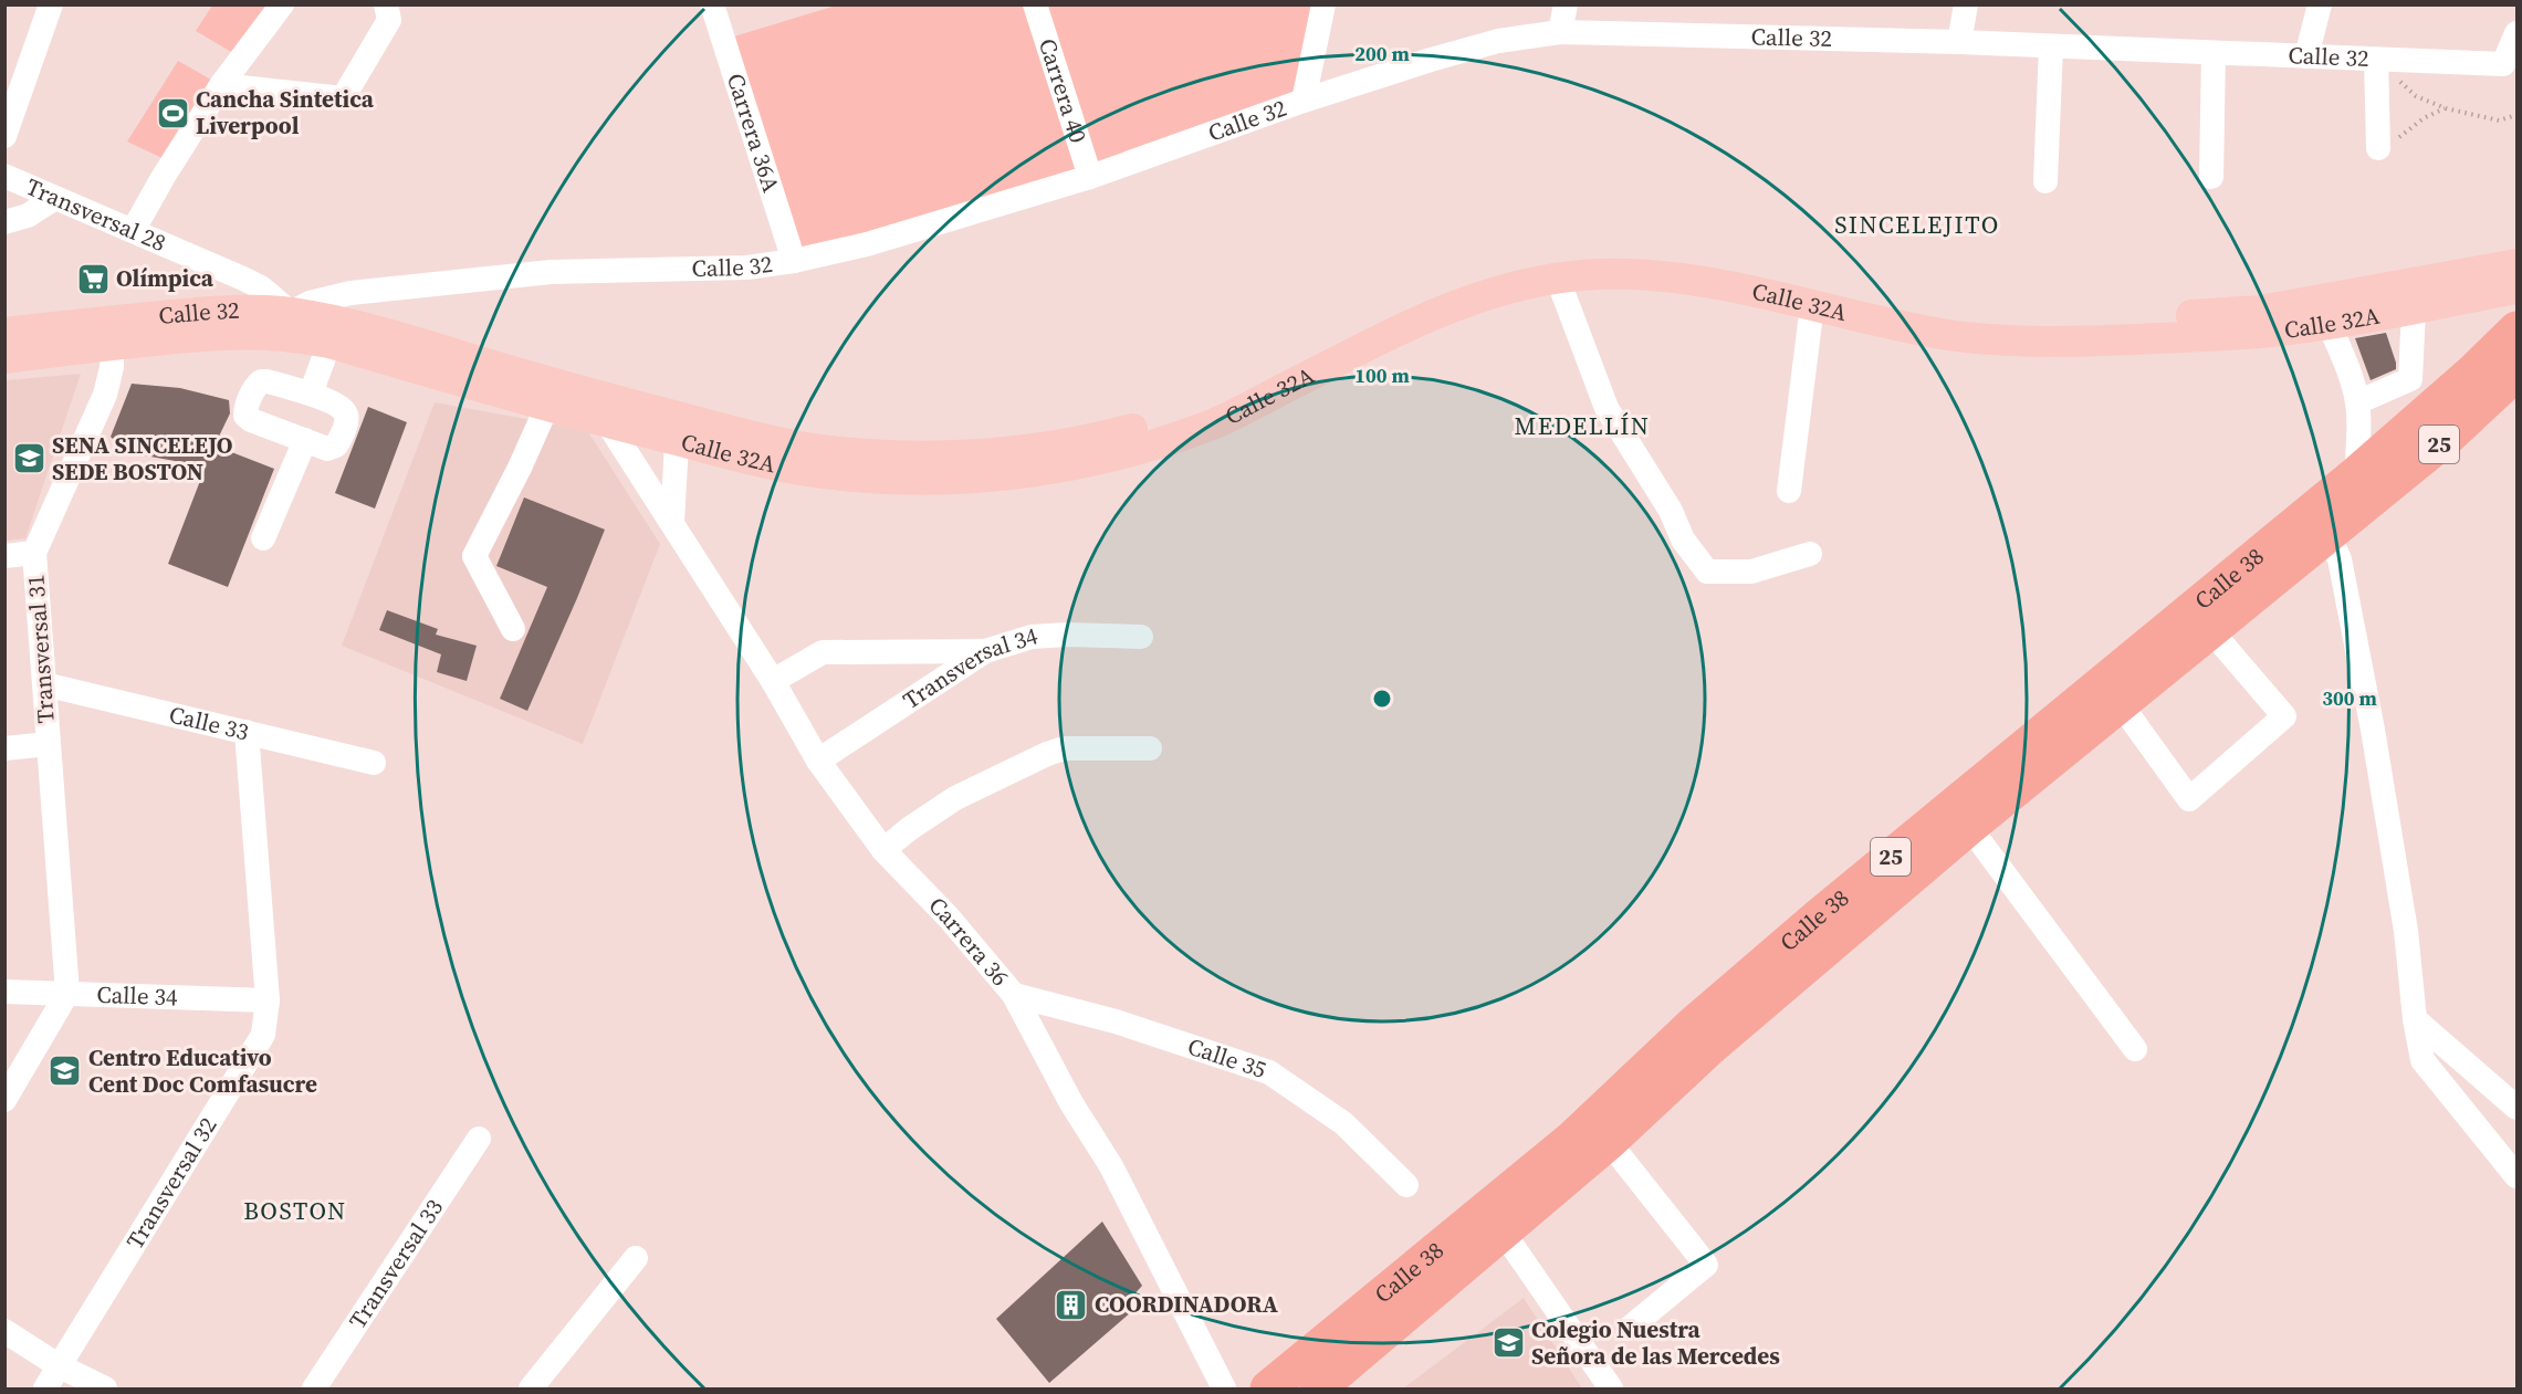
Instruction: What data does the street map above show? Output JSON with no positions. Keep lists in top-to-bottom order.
{
  "streets": {
    "highway": ["25", "Calle 38"],
    "main road": ["Calle 32", "Calle 32A"],
    "street": [
      "Carrera 40",
      "Carrera 36A",
      "Transversal 28",
      "Transversal 31",
      "Transversal 34",
      "Calle 33",
      "Carrera 36",
      "Calle 34",
      "Calle 35",
      "Transversal 32",
      "Transversal 33"
    ]
  },
  "crossings": [
    ["Calle 32", "Carrera 40"],
    ["Calle 32", "Carrera 36A"],
    ["Calle 32", "Transversal 28"],
    ["Calle 32", "Calle 32A"],
    ["Calle 32", "Transversal 31"],
    ["Transversal 28", "Calle 32A"],
    ["Calle 32A", "Carrera 36"],
    ["Transversal 31", "Calle 33"],
    ["Transversal 31", "Calle 34"],
    ["Transversal 34", "Carrera 36"],
    ["Calle 33", "Transversal 32"],
    ["Carrera 36", "Calle 35"],
    ["Calle 34", "Transversal 32"]
  ],
  "districts": ["SINCELEJITO", "MEDELLÍN", "BOSTON"],
  "places": {
    "sports": ["Cancha Sintetica Liverpool"],
    "supermarket": ["Olímpica"],
    "school or university": ["SENA SINCELEJO SEDE BOSTON", "Centro Educativo Cent Doc Comfasucre", "Colegio Nuestra Señora de las Mercedes"],
    "building": ["COORDINADORA"]
  },
  "rings": ["200 m", "100 m", "300 m"]
}
